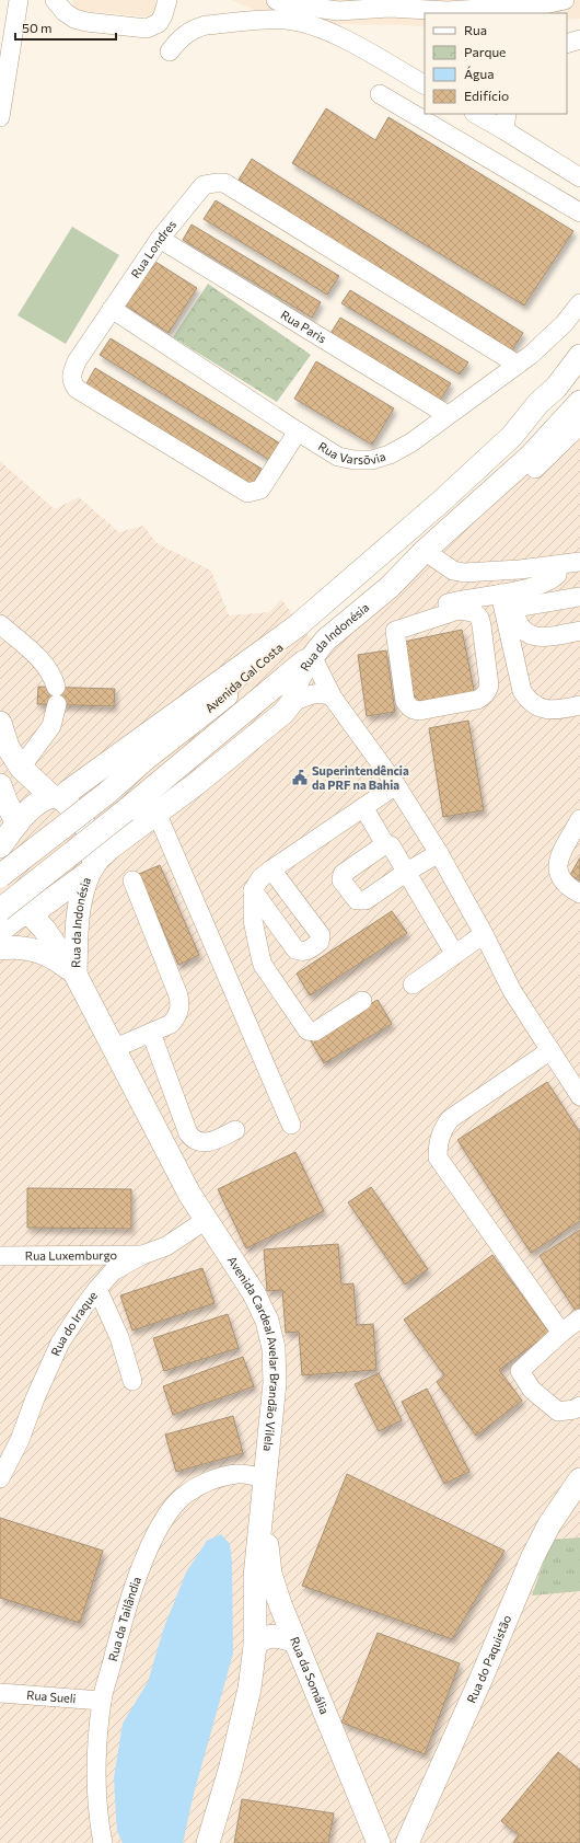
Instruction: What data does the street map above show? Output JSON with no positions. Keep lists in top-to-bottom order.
{
  "streets": {
    "main road": [
      "Rua da Indonésia",
      "Avenida Gal Costa",
      "Avenida Cardeal Avelar Brandão Vilela",
      "Rua do Paquistão",
      "Rua da Somália"
    ],
    "street": [
      "Rua Londres",
      "Rua Paris",
      "Rua Varsōvia",
      "Rua Luxemburgo",
      "Rua do Iraque",
      "Rua da Tailândia",
      "Rua Sueli"
    ]
  },
  "crossings": [
    ["Rua Londres", "Rua Paris"],
    ["Rua Londres", "Rua Varsōvia"],
    ["Rua Paris", "Rua Varsōvia"],
    ["Rua da Indonésia", "Avenida Gal Costa"],
    ["Rua da Indonésia", "Avenida Cardeal Avelar Brandão Vilela"],
    ["Rua Luxemburgo", "Rua do Iraque"],
    ["Rua do Iraque", "Avenida Cardeal Avelar Brandão Vilela"],
    ["Avenida Cardeal Avelar Brandão Vilela", "Rua da Tailândia"],
    ["Avenida Cardeal Avelar Brandão Vilela", "Rua da Somália"],
    ["Rua da Tailândia", "Rua Sueli"]
  ],
  "places": {
    "public building": ["Superintendência da PRF na Bahia"]
  },
  "legend": [
    "Rua",
    "Parque",
    "Água",
    "Edifício"
  ],
  "scale_bar": "50 m"
}
